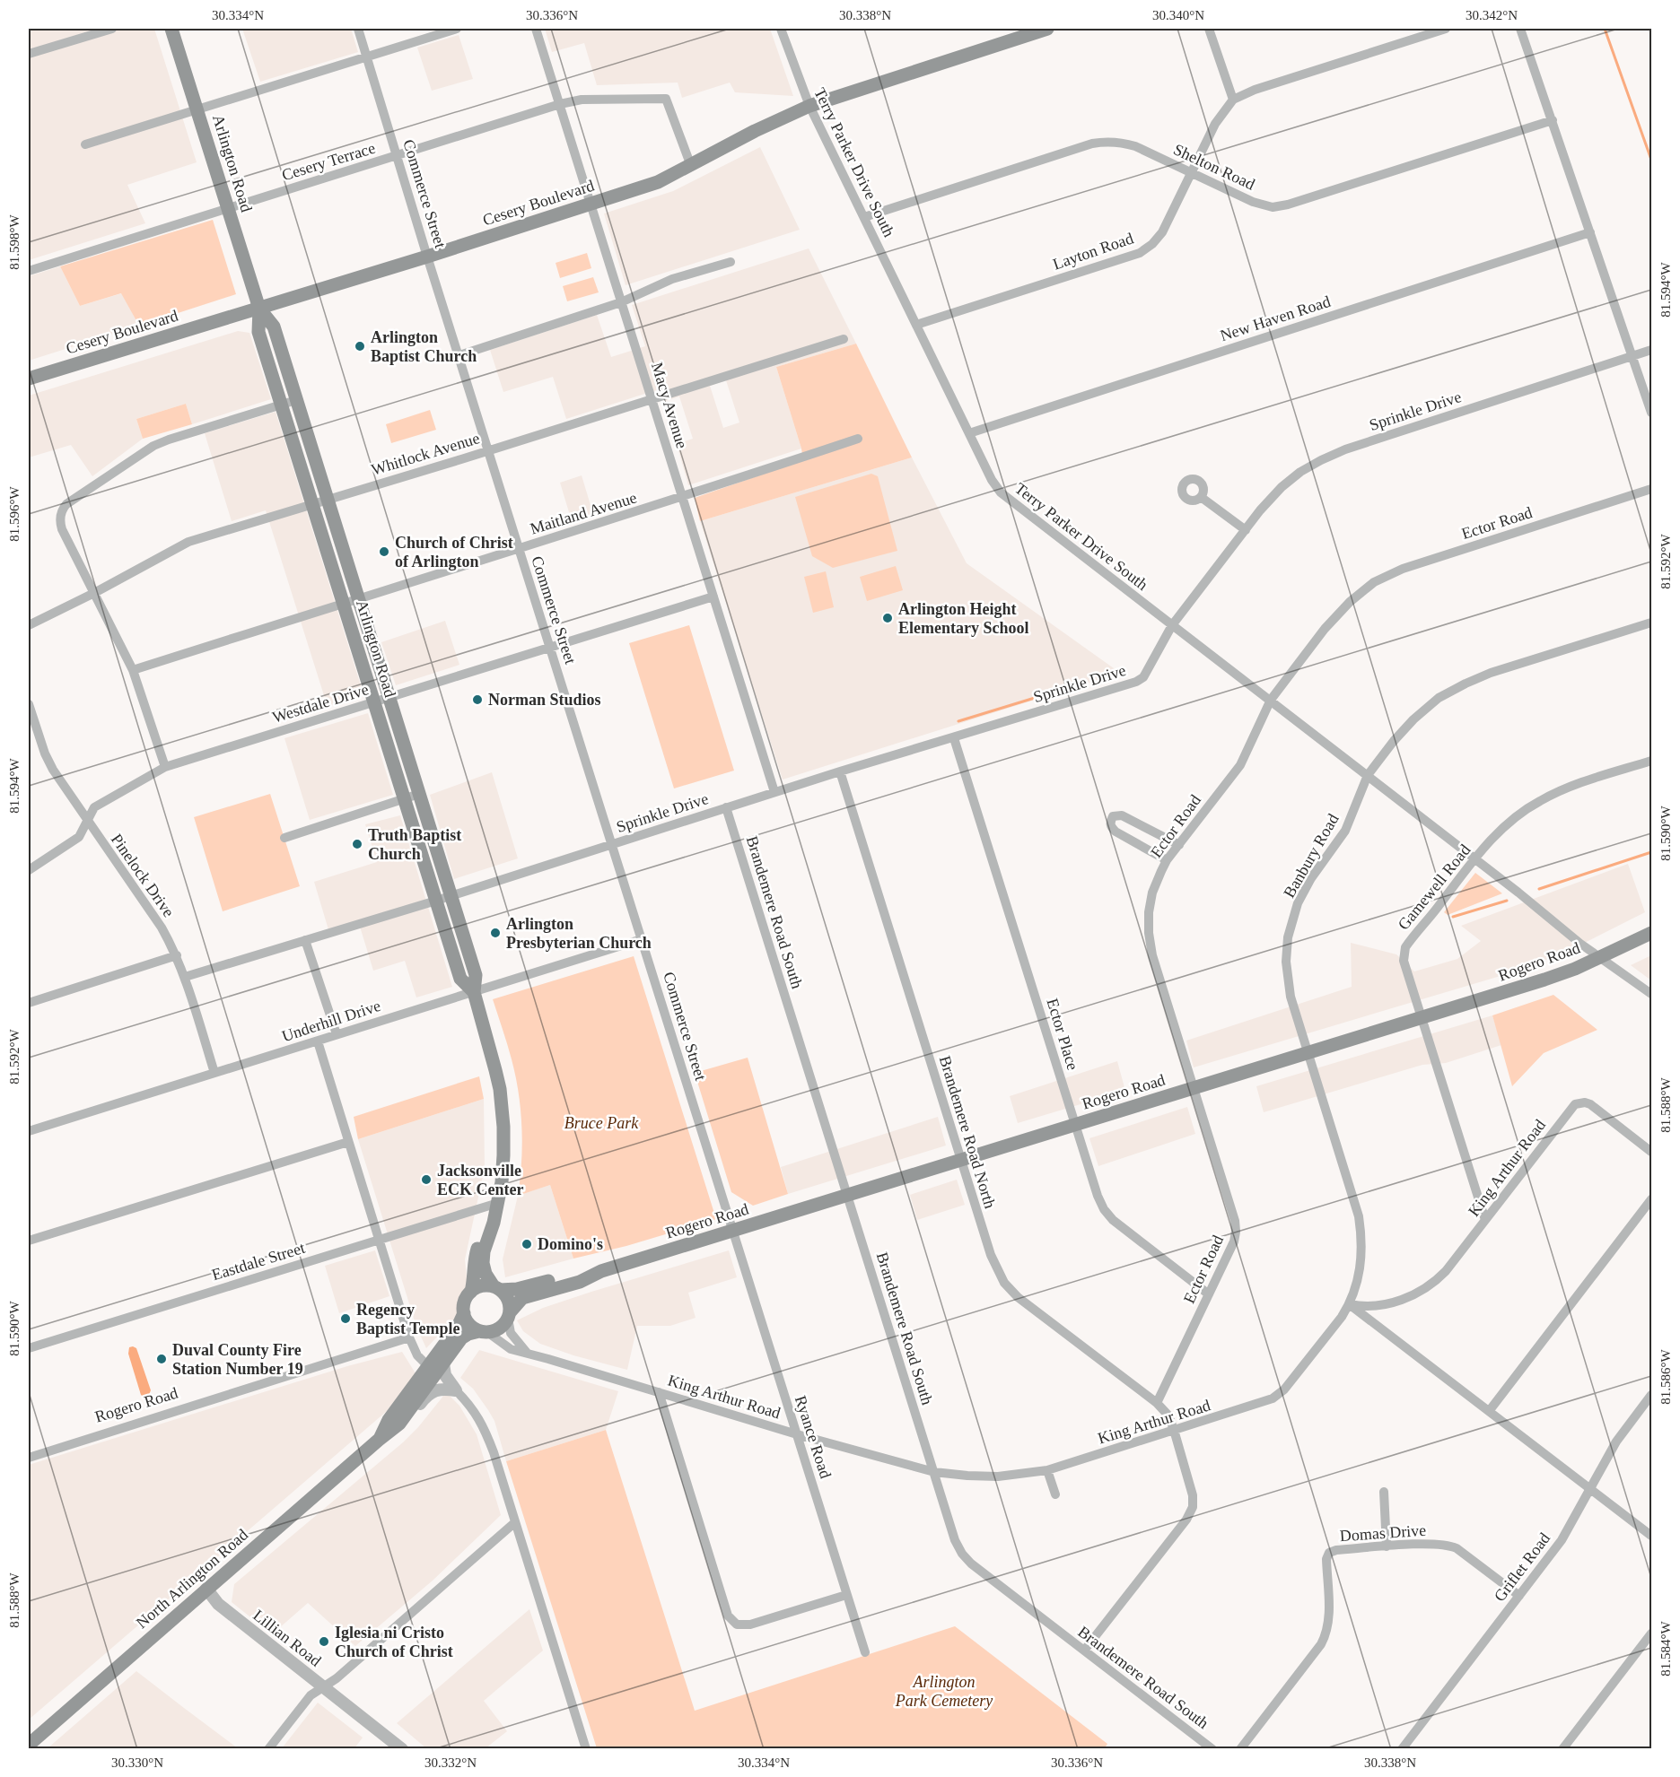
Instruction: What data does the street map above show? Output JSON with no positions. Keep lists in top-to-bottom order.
{
  "streets": {
    "main road": [
      "Arlington Road",
      "Cesery Boulevard",
      "Rogero Road",
      "North Arlington Road"
    ],
    "street": [
      "Cesery Terrace",
      "Terry Parker Drive South",
      "Shelton Road",
      "Commerce Street",
      "Layton Road",
      "New Haven Road",
      "Macy Avenue",
      "Sprinkle Drive",
      "Whitlock Avenue",
      "Maitland Avenue",
      "Ector Road",
      "Westdale Drive",
      "Banbury Road",
      "Pinelock Drive",
      "Gamewell Road",
      "Brandemere Road South",
      "Underhill Drive",
      "Ector Place",
      "Brandemere Road North",
      "King Arthur Road",
      "Eastdale Street",
      "Ryance Road",
      "Domas Drive",
      "Griflet Road",
      "Lillian Road"
    ]
  },
  "crossings": [
    ["Cesery Terrace", "Arlington Road"],
    ["Cesery Terrace", "Commerce Street"],
    ["Cesery Terrace", "Cesery Boulevard"],
    ["Cesery Terrace", "Macy Avenue"],
    ["Terry Parker Drive South", "Shelton Road"],
    ["Terry Parker Drive South", "Cesery Boulevard"],
    ["Terry Parker Drive South", "Layton Road"],
    ["Terry Parker Drive South", "New Haven Road"],
    ["Terry Parker Drive South", "Sprinkle Drive"],
    ["Terry Parker Drive South", "Ector Road"],
    ["Terry Parker Drive South", "Banbury Road"],
    ["Terry Parker Drive South", "Gamewell Road"],
    ["Terry Parker Drive South", "Rogero Road"],
    ["Arlington Road", "Cesery Boulevard"],
    ["Arlington Road", "Sprinkle Drive"],
    ["Arlington Road", "Whitlock Avenue"],
    ["Arlington Road", "Maitland Avenue"],
    ["Arlington Road", "Westdale Drive"],
    ["Arlington Road", "Rogero Road"],
    ["Arlington Road", "Underhill Drive"],
    ["Arlington Road", "King Arthur Road"],
    ["Arlington Road", "Eastdale Street"],
    ["Arlington Road", "North Arlington Road"],
    ["Shelton Road", "Layton Road"],
    ["Commerce Street", "Cesery Boulevard"],
    ["Commerce Street", "Sprinkle Drive"],
    ["Commerce Street", "Whitlock Avenue"],
    ["Commerce Street", "Maitland Avenue"],
    ["Commerce Street", "Westdale Drive"],
    ["Commerce Street", "Rogero Road"],
    ["Commerce Street", "Underhill Drive"],
    ["Commerce Street", "Ryance Road"],
    ["Cesery Boulevard", "Macy Avenue"],
    ["Macy Avenue", "Sprinkle Drive"],
    ["Macy Avenue", "Whitlock Avenue"],
    ["Macy Avenue", "Maitland Avenue"],
    ["Macy Avenue", "Westdale Drive"],
    ["Sprinkle Drive", "Pinelock Drive"],
    ["Sprinkle Drive", "Brandemere Road South"],
    ["Sprinkle Drive", "Ector Place"],
    ["Sprinkle Drive", "Brandemere Road North"],
    ["Ector Road", "Rogero Road"],
    ["Ector Road", "Ector Place"],
    ["Ector Road", "Brandemere Road North"],
    ["Westdale Drive", "Pinelock Drive"],
    ["Banbury Road", "Rogero Road"],
    ["Banbury Road", "King Arthur Road"],
    ["Pinelock Drive", "Underhill Drive"],
    ["Gamewell Road", "Rogero Road"],
    ["Gamewell Road", "King Arthur Road"],
    ["Brandemere Road South", "Rogero Road"],
    ["Brandemere Road South", "Brandemere Road North"],
    ["Brandemere Road South", "King Arthur Road"],
    ["Rogero Road", "Ector Place"],
    ["Rogero Road", "Brandemere Road North"],
    ["Rogero Road", "King Arthur Road"],
    ["Rogero Road", "Ryance Road"],
    ["Rogero Road", "North Arlington Road"],
    ["Brandemere Road North", "King Arthur Road"],
    ["King Arthur Road", "Ryance Road"],
    ["King Arthur Road", "North Arlington Road"],
    ["Domas Drive", "Griflet Road"],
    ["North Arlington Road", "Lillian Road"]
  ],
  "parks": ["Bruce Park", "Arlington Park Cemetery"],
  "places": [
    "Arlington Baptist Church",
    "Church of Christ of Arlington",
    "Arlington Height Elementary School",
    "Norman Studios",
    "Truth Baptist Church",
    "Arlington Presbyterian Church",
    "Jacksonville ECK Center",
    "Domino's",
    "Regency Baptist Temple",
    "Duval County Fire Station Number 19",
    "Iglesia ni Cristo Church of Christ"
  ],
  "coordinates": [
    "30.334°N",
    "30.336°N",
    "30.338°N",
    "30.340°N",
    "30.342°N",
    "81.598°W",
    "81.594°W",
    "81.596°W",
    "81.592°W",
    "81.590°W",
    "81.588°W",
    "81.586°W",
    "81.584°W",
    "30.330°N",
    "30.332°N"
  ]
}
